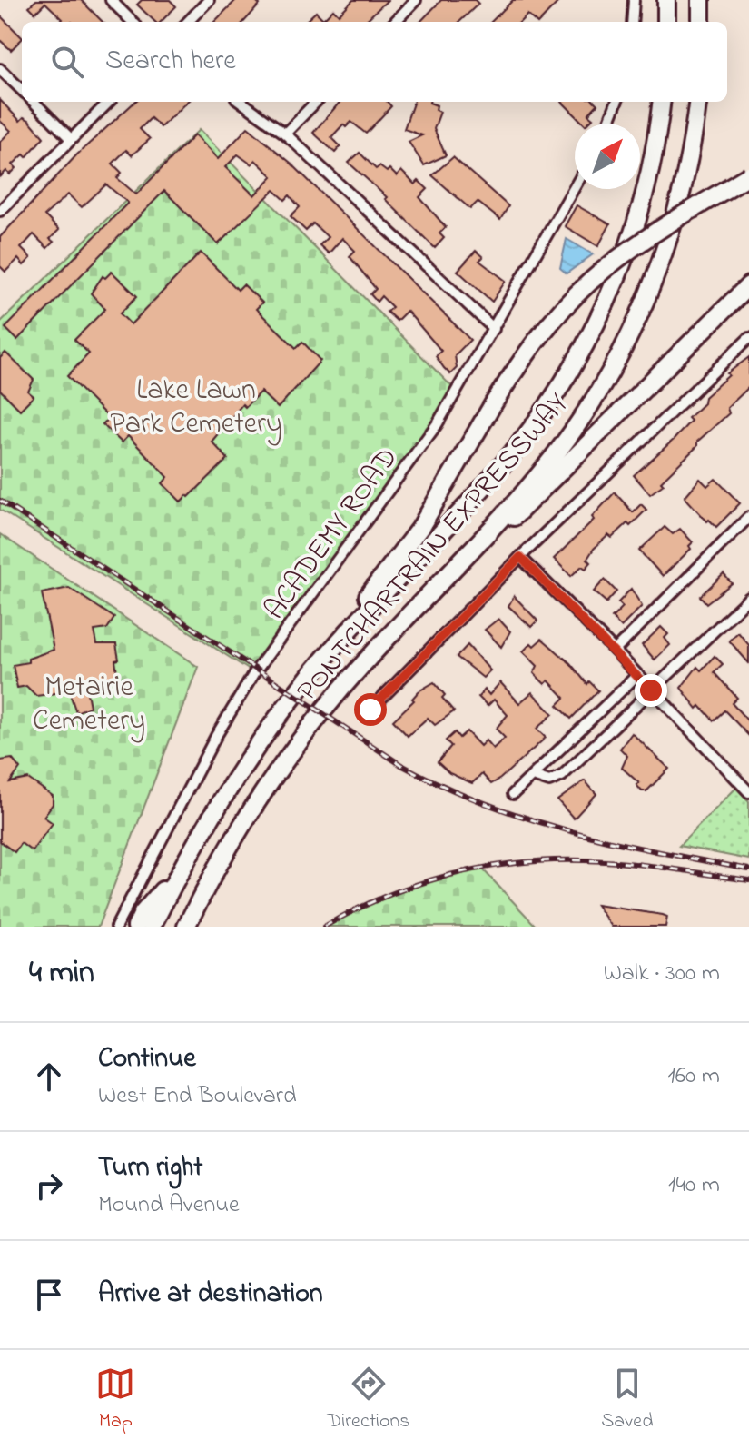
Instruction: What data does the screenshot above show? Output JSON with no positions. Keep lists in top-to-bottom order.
{
  "streets": {
    "highway": ["PONTCHARTRAIN EXPRESSWAY"],
    "street": ["ACADEMY ROAD"]
  },
  "parks": ["Lake Lawn Park Cemetery", "Metairie Cemetery"],
  "north": "top right",
  "page": {
    "search": "Search here",
    "heading": ["4 min", "Walk · 300 m"],
    "list": [
      ["Continue", "West End Boulevard", "160 m"],
      ["Turn right", "Mound Avenue", "140 m"],
      "Arrive at destination"
    ],
    "nav": ["Map", "Directions", "Saved"]
  }
}
